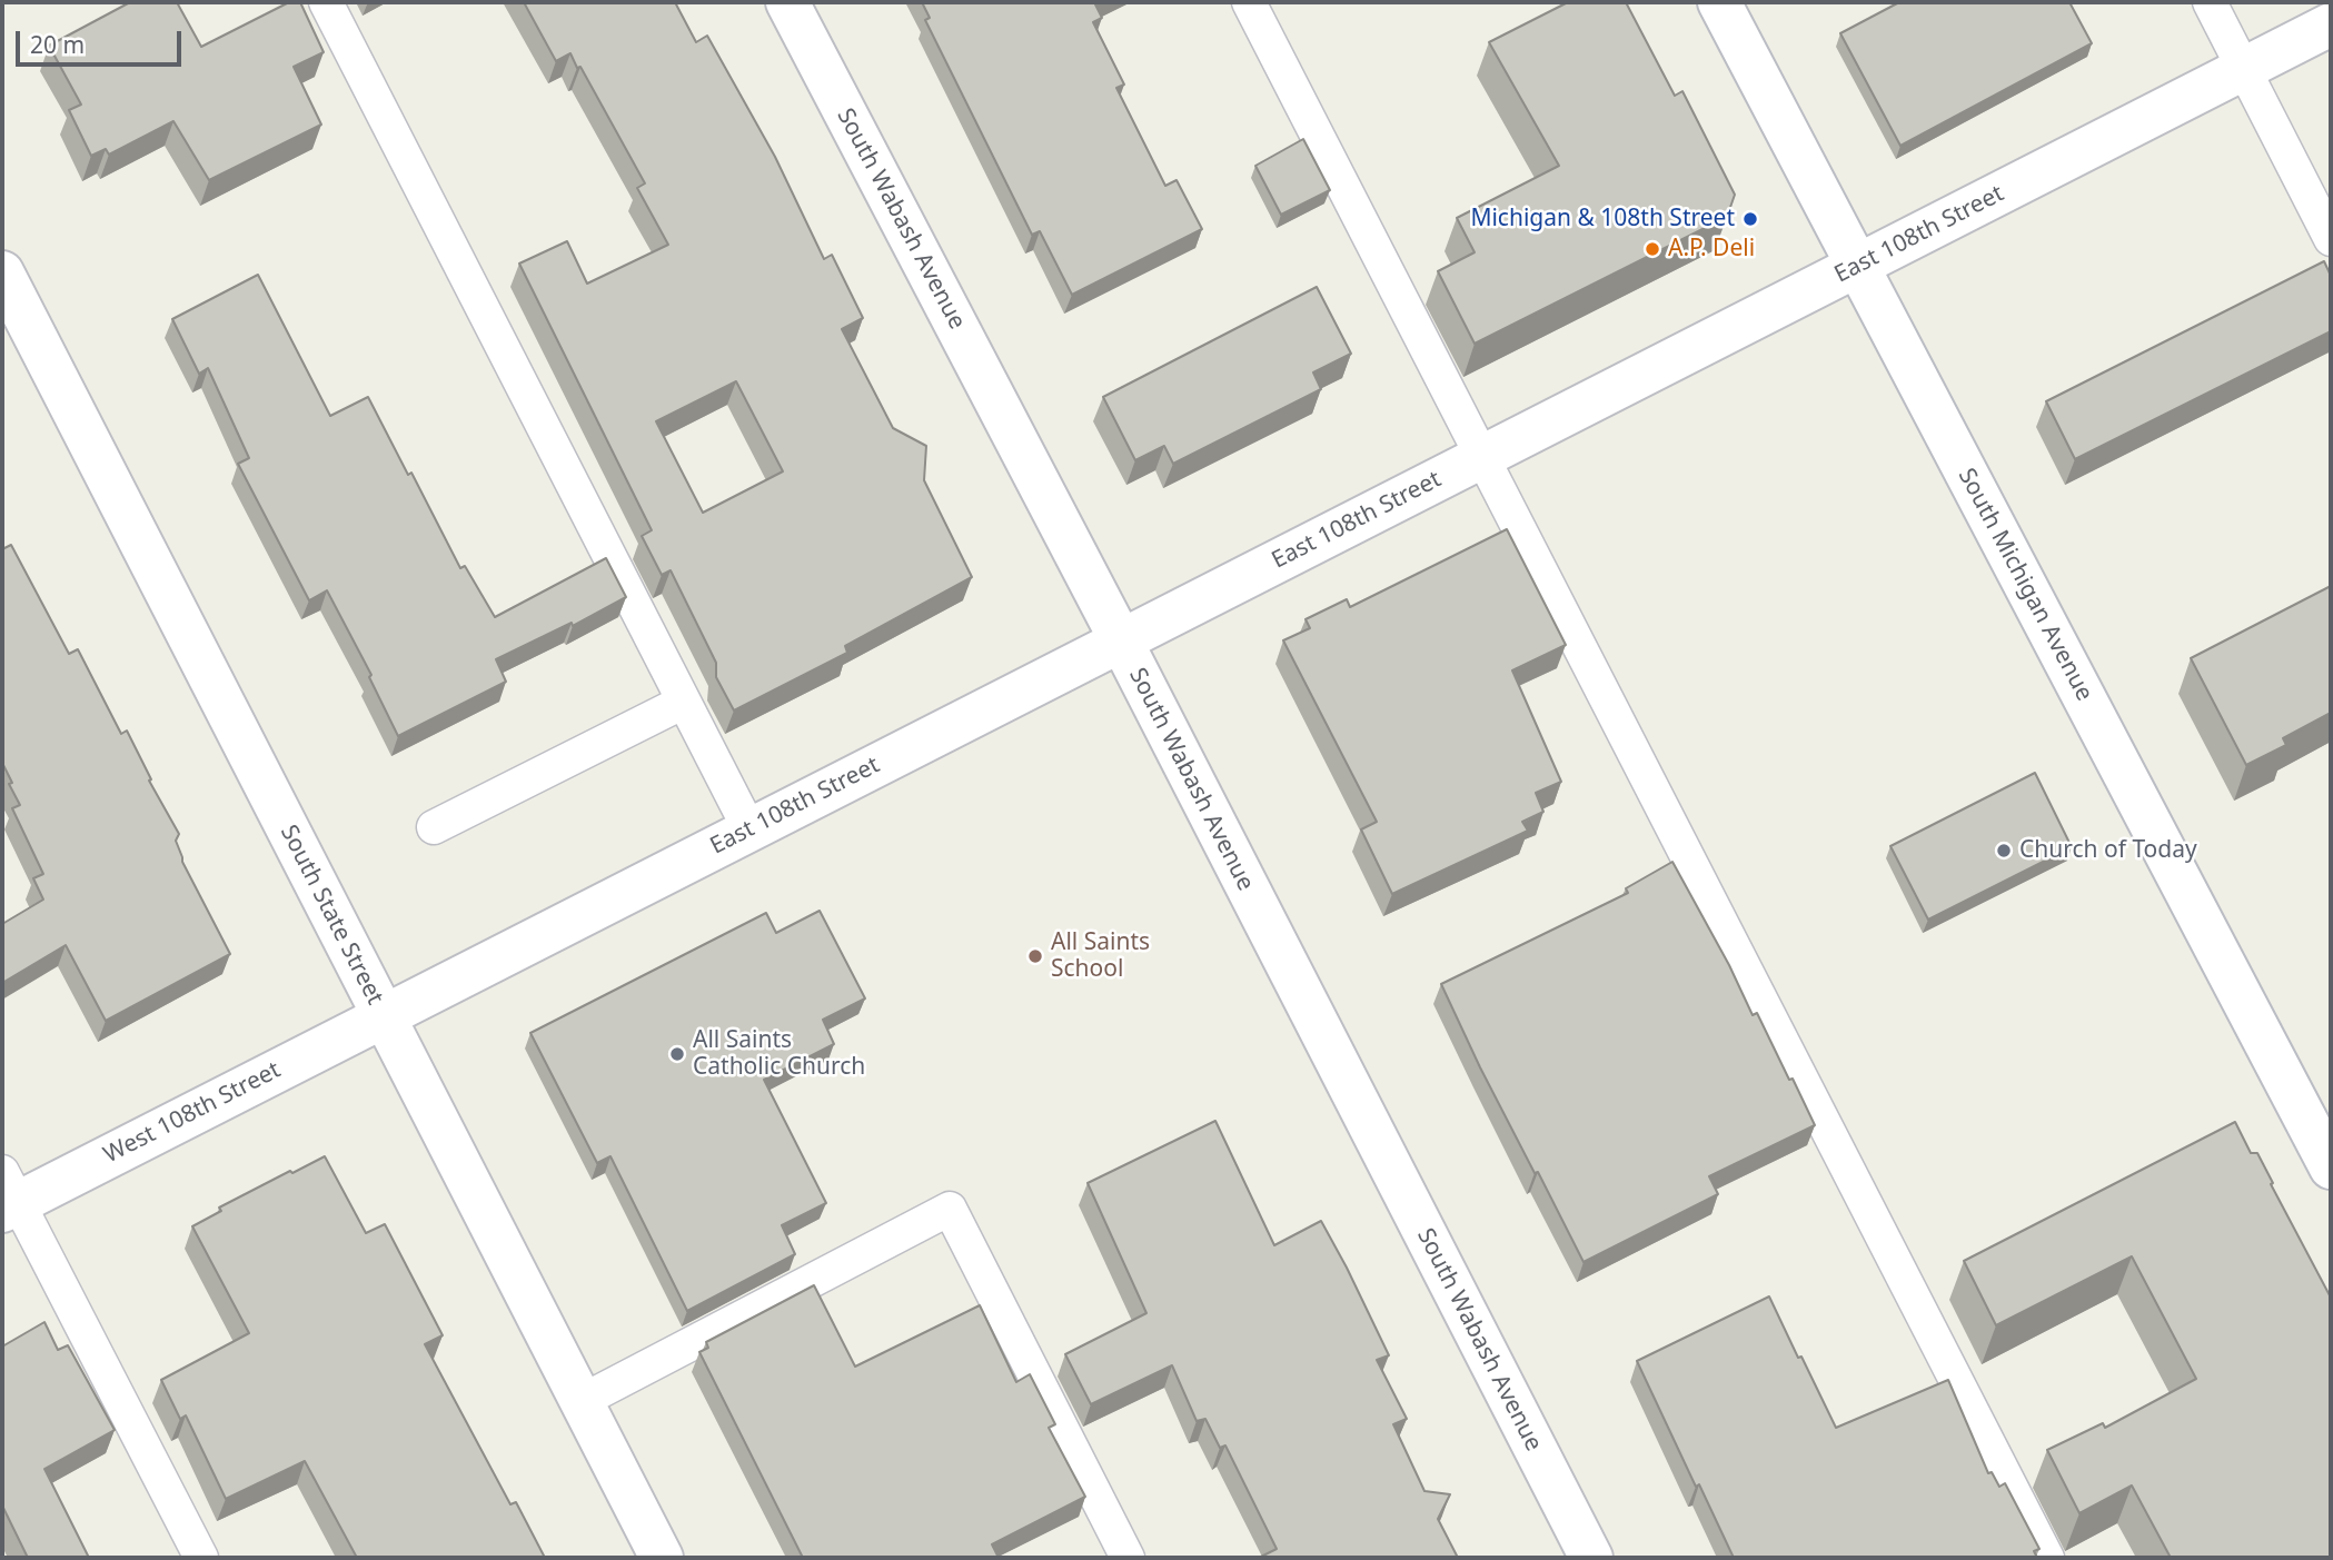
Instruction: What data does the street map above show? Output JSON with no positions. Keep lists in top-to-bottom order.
{
  "streets": {
    "street": [
      "South Wabash Avenue",
      "East 108th Street",
      "South Michigan Avenue",
      "South State Street",
      "West 108th Street"
    ]
  },
  "crossings": [
    ["South Wabash Avenue", "East 108th Street"],
    ["East 108th Street", "South Michigan Avenue"],
    ["East 108th Street", "South State Street"],
    ["East 108th Street", "West 108th Street"],
    ["South State Street", "West 108th Street"]
  ],
  "places": [
    "Michigan & 108th Street",
    "A.P. Deli",
    "Church of Today",
    "All Saints School",
    "All Saints Catholic Church"
  ],
  "scale_bar": "20 m"
}
